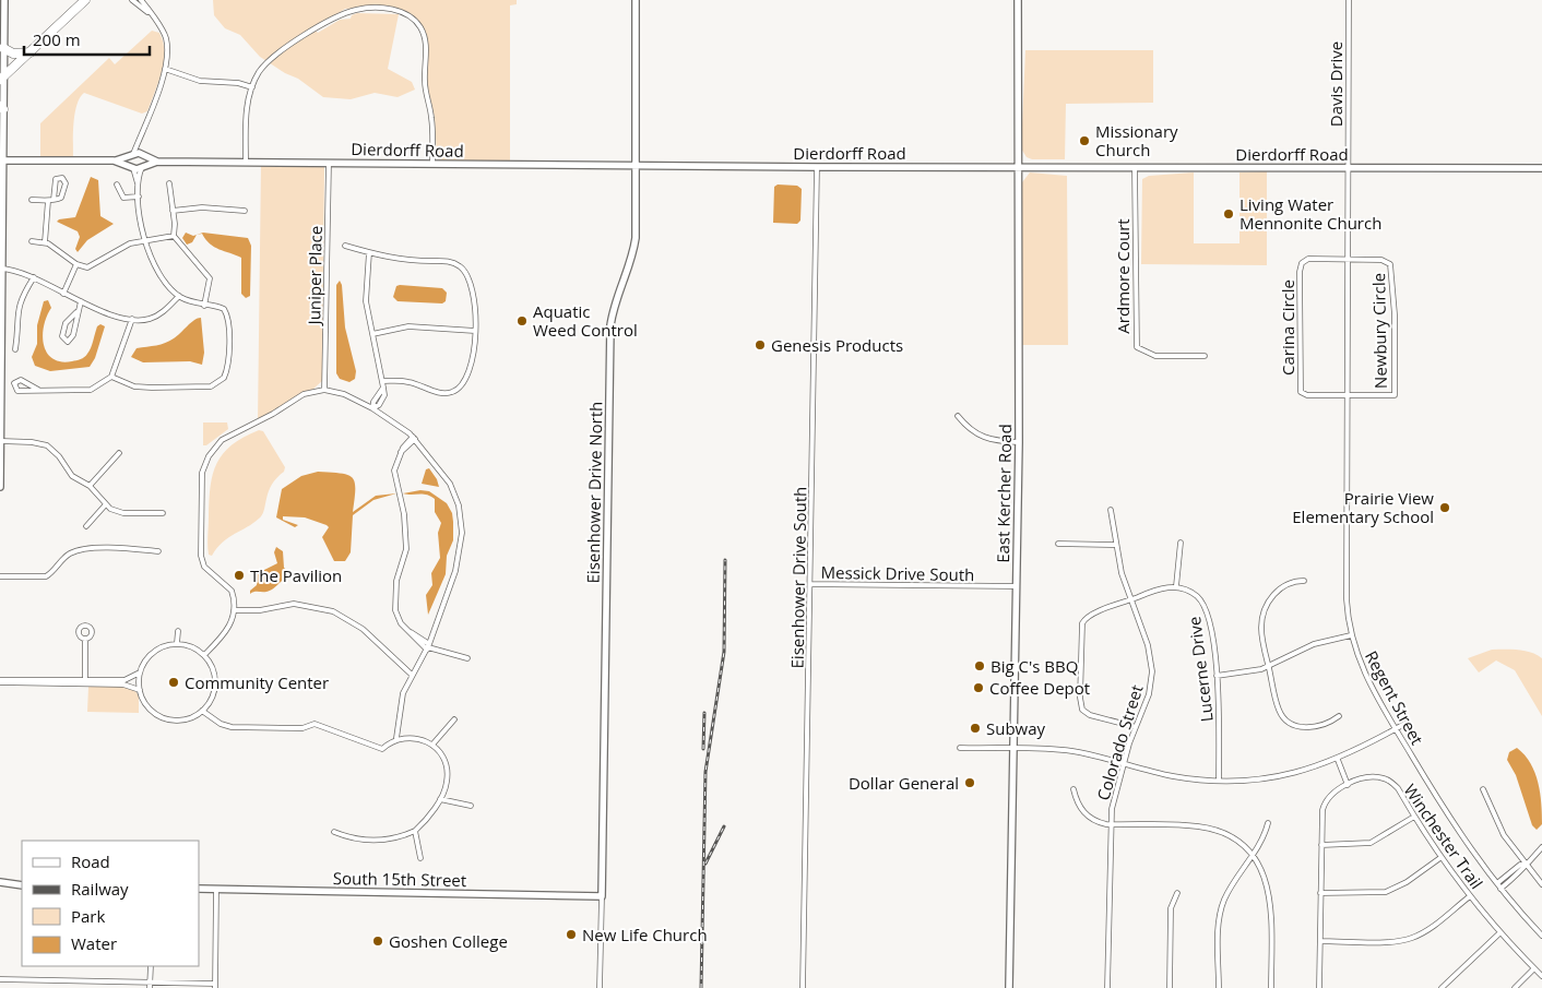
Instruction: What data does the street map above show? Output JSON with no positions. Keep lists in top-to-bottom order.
{
  "streets": {
    "street": [
      "Davis Drive",
      "Dierdorff Road",
      "Juniper Place",
      "Ardmore Court",
      "Carina Circle",
      "Newbury Circle",
      "Eisenhower Drive North",
      "East Kercher Road",
      "Messick Drive South",
      "Eisenhower Drive South",
      "Lucerne Drive",
      "Regent Street",
      "Colorado Street",
      "Winchester Trail",
      "South 15th Street"
    ]
  },
  "crossings": [
    ["Davis Drive", "Dierdorff Road"],
    ["Davis Drive", "Regent Street"],
    ["Dierdorff Road", "Juniper Place"],
    ["Dierdorff Road", "Ardmore Court"],
    ["Dierdorff Road", "Eisenhower Drive North"],
    ["Dierdorff Road", "East Kercher Road"],
    ["Dierdorff Road", "Eisenhower Drive South"],
    ["Dierdorff Road", "Regent Street"],
    ["Carina Circle", "Newbury Circle"],
    ["Carina Circle", "Regent Street"],
    ["Newbury Circle", "Regent Street"],
    ["Eisenhower Drive North", "South 15th Street"],
    ["East Kercher Road", "Messick Drive South"],
    ["Messick Drive South", "Eisenhower Drive South"]
  ],
  "places": [
    "Missionary Church",
    "Living Water Mennonite Church",
    "Aquatic Weed Control",
    "Genesis Products",
    "Prairie View Elementary School",
    "The Pavilion",
    "Big C's BBQ",
    "Community Center",
    "Coffee Depot",
    "Subway",
    "Dollar General",
    "New Life Church",
    "Goshen College"
  ],
  "legend": [
    "Road",
    "Railway",
    "Park",
    "Water"
  ],
  "scale_bar": "200 m"
}
